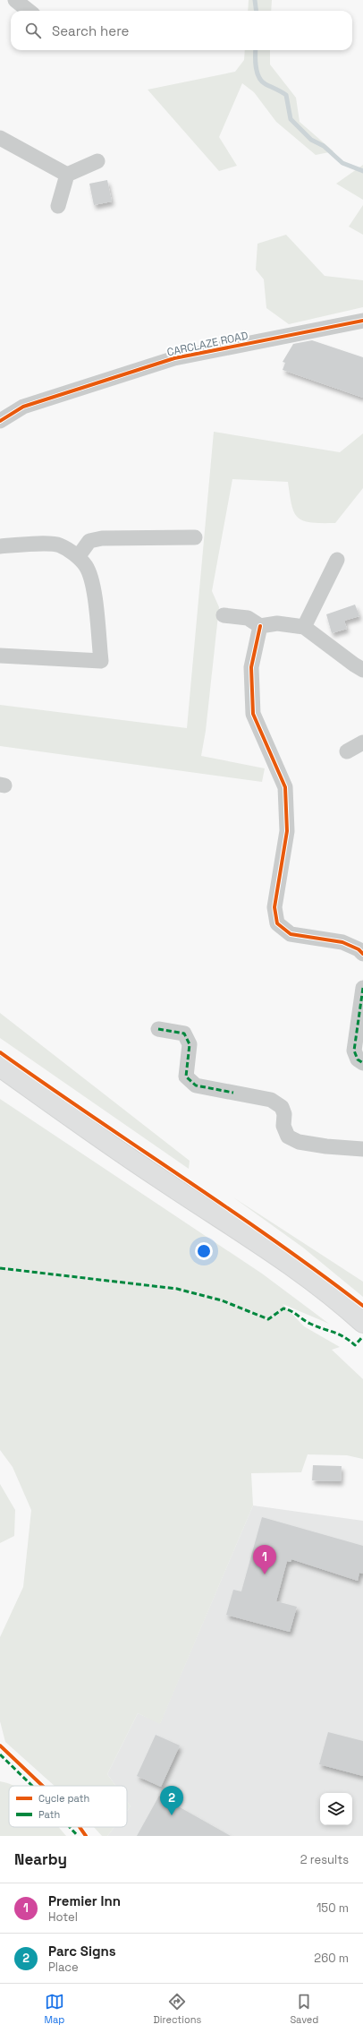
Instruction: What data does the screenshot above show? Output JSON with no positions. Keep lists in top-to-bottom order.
{
  "streets": {
    "street": ["CARCLAZE ROAD"]
  },
  "legend": ["Cycle path", "Path"],
  "page": {
    "search": "Search here",
    "pins": ["1", "2"],
    "heading": ["Nearby", "2 results"],
    "list": [
      {
        "mark": "1",
        "name": "Premier Inn",
        "note": "Hotel",
        "value": "150 m"
      },
      {
        "mark": "2",
        "name": "Parc Signs",
        "note": "Place",
        "value": "260 m"
      }
    ],
    "nav": ["Map", "Directions", "Saved"]
  }
}
